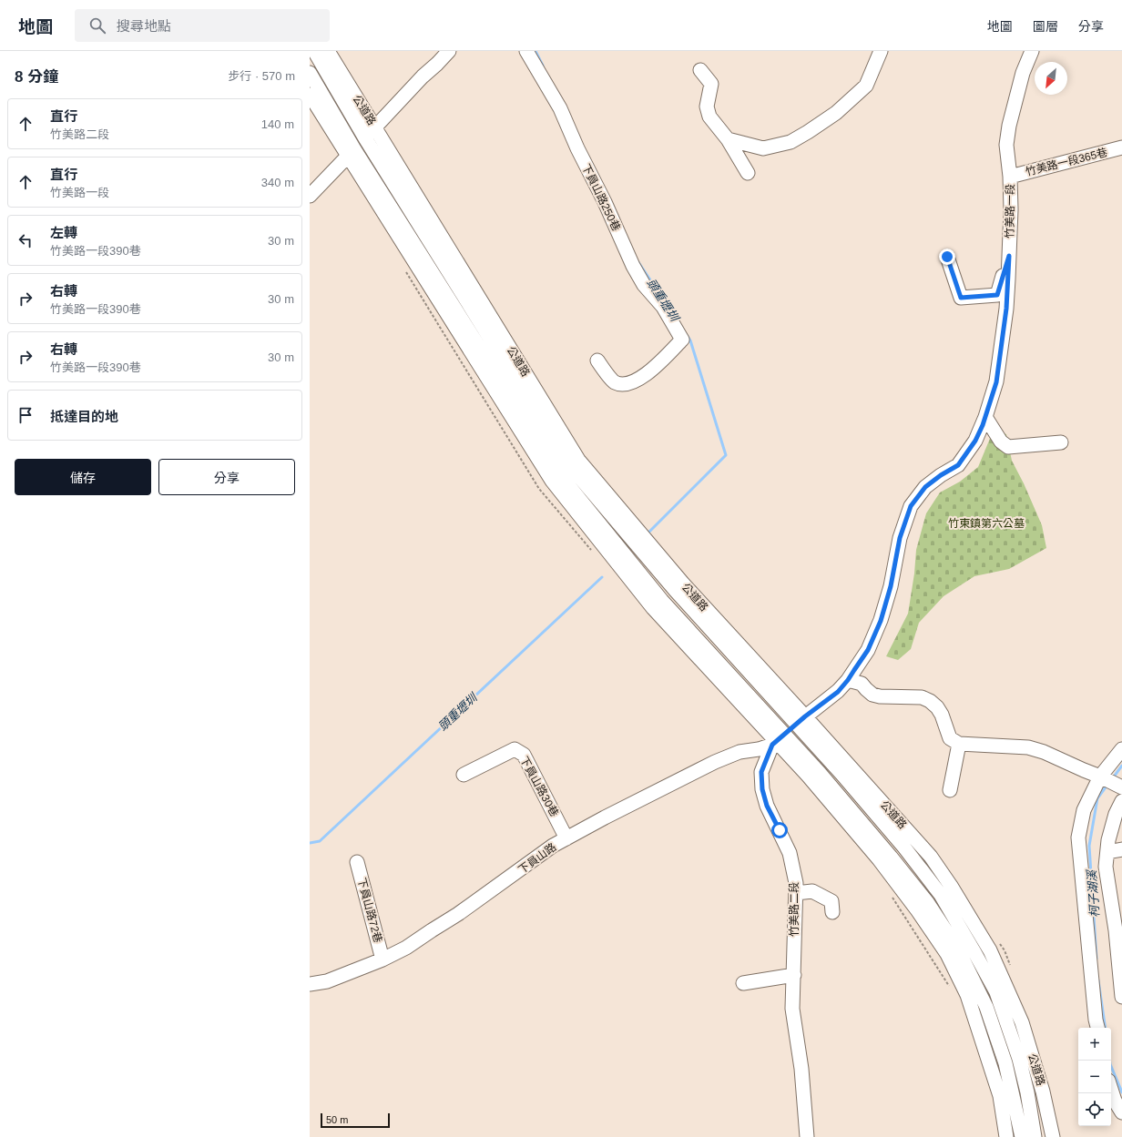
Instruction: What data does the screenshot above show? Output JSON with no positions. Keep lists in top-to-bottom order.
{
  "streets": {
    "street": [
      "公道路",
      "竹美路一段365巷",
      "下員山路250巷",
      "竹美路一段",
      "下員山路30巷",
      "下員山路",
      "竹美路二段",
      "下員山路72巷"
    ]
  },
  "crossings": [
    ["公道路", "竹美路二段"],
    ["竹美路一段365巷", "竹美路一段"],
    ["竹美路一段", "竹美路二段"],
    ["下員山路30巷", "下員山路"],
    ["下員山路", "竹美路二段"],
    ["下員山路", "下員山路72巷"]
  ],
  "water": ["頭重壢圳", "柯子湖溪"],
  "parks": ["竹東鎮第六公墓"],
  "scale_bar": "50 m",
  "north": "bottom left",
  "page": {
    "header": "地圖",
    "search": "搜尋地點",
    "nav": ["地圖", "圖層", "分享"],
    "heading": ["8 分鐘", "步行 · 570 m"],
    "list": [
      ["直行", "竹美路二段", "140 m"],
      ["直行", "竹美路一段", "340 m"],
      ["左轉", "竹美路一段390巷", "30 m"],
      ["右轉", "竹美路一段390巷", "30 m"],
      ["右轉", "竹美路一段390巷", "30 m"],
      "抵達目的地"
    ],
    "buttons": ["儲存", "分享"],
    "map_buttons": ["+", "−"],
    "scale": "50 m"
  }
}
